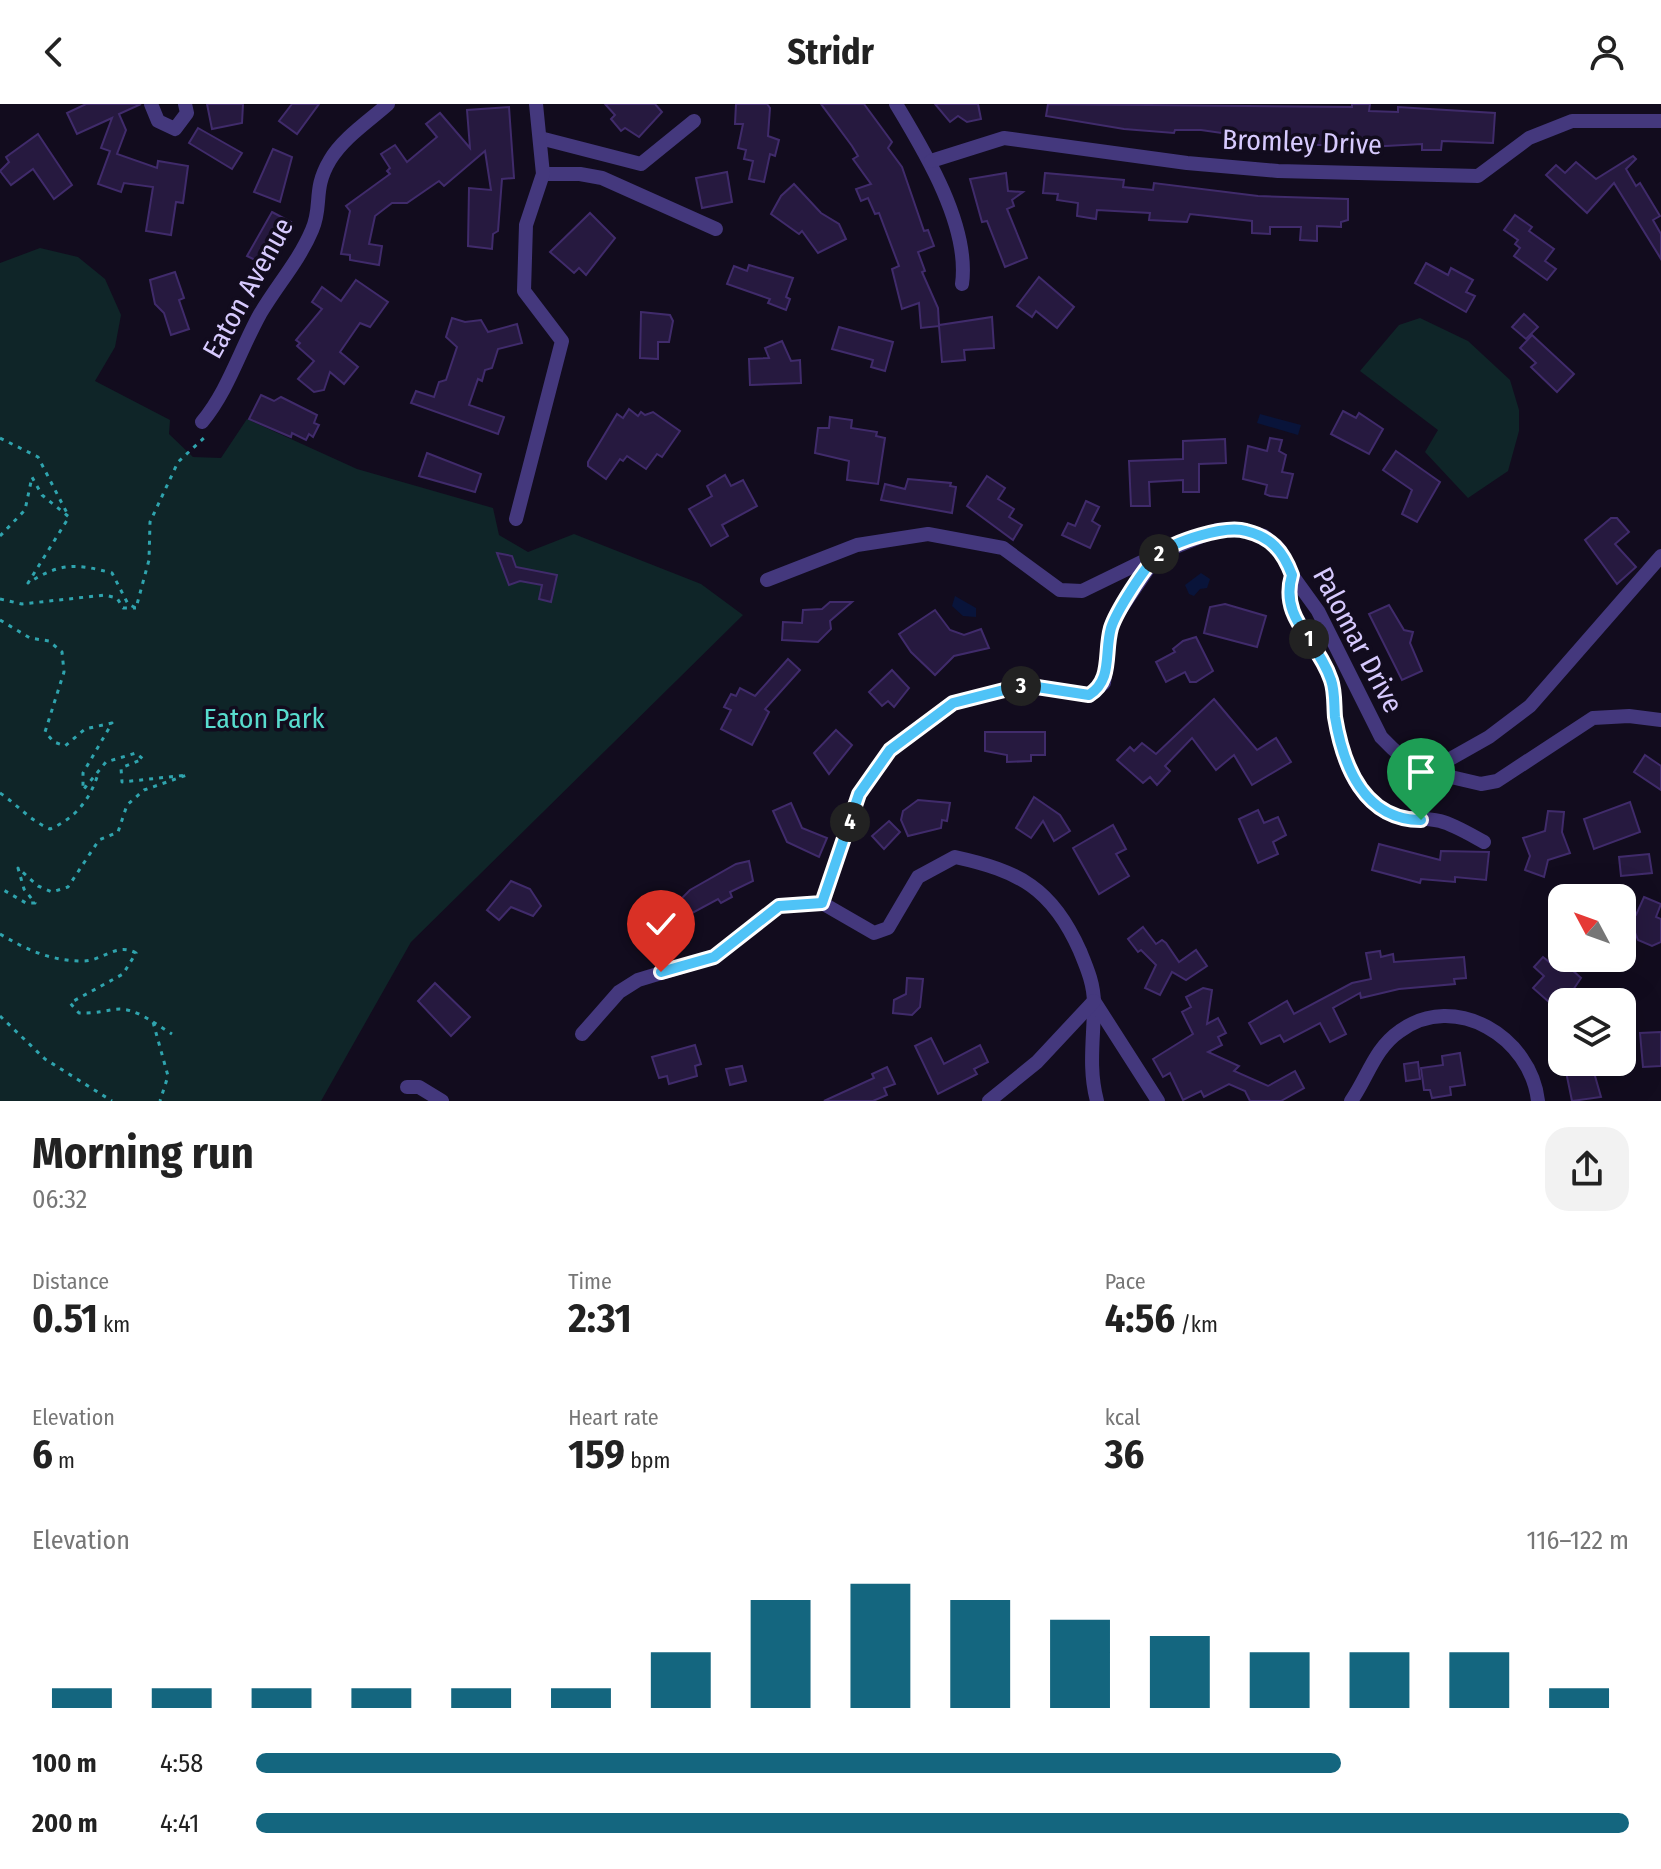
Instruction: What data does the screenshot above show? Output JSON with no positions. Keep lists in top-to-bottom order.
{
  "streets": {
    "street": ["Bromley Drive", "Eaton Avenue", "Palomar Drive"]
  },
  "parks": ["Eaton Park"],
  "north": "top left",
  "page": {
    "header": "Stridr",
    "pins": [
      "2",
      "1",
      "3",
      "4"
    ],
    "heading": ["Morning run", "06:32"],
    "stats": [
      ["Distance", "0.51 km"],
      ["Time", "2:31"],
      ["Pace", "4:56 /km"],
      ["Elevation", "6 m"],
      ["Heart rate", "159 bpm"],
      ["kcal", "36"]
    ],
    "chart": ["Elevation", "116–122 m"],
    "list": [
      {
        "name": "100 m",
        "note": "4:58"
      },
      {
        "name": "200 m",
        "note": "4:41"
      }
    ]
  }
}
